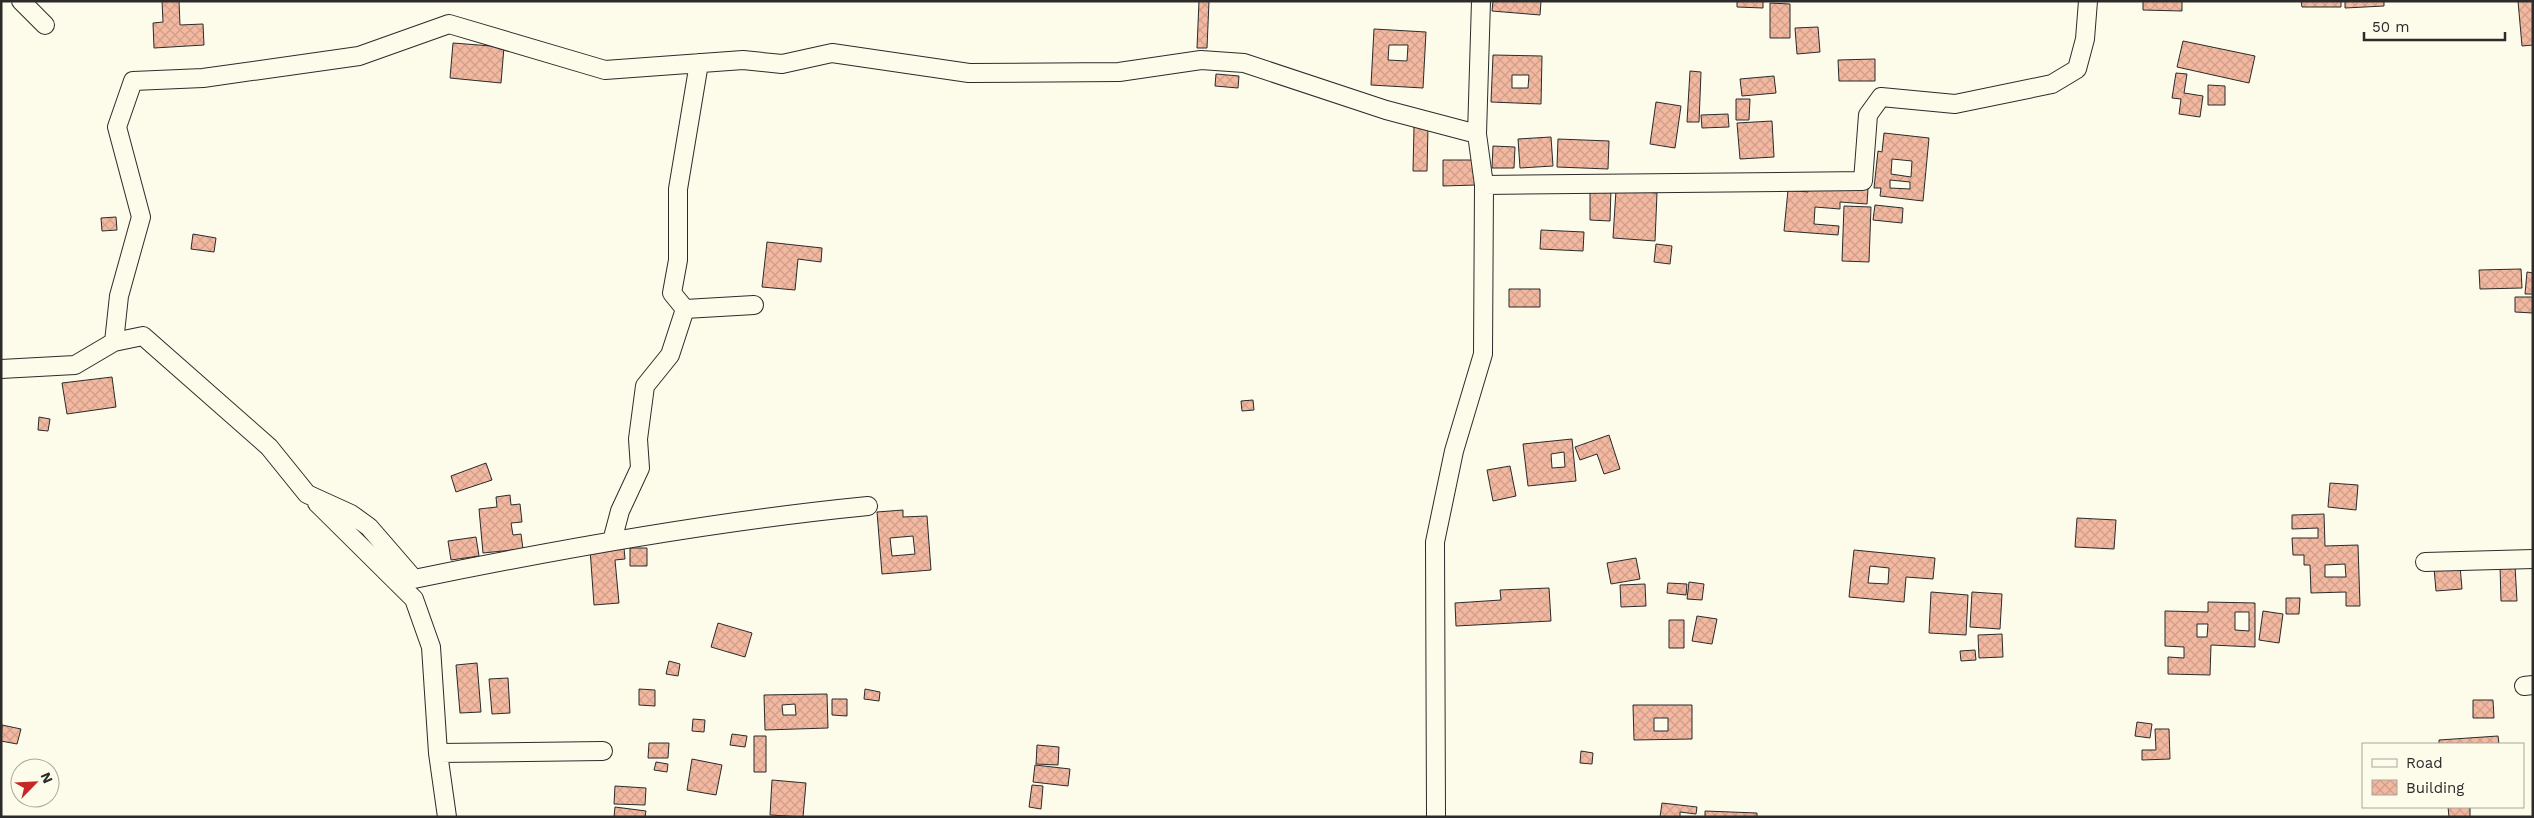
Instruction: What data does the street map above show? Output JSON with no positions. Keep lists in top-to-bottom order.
{
  "legend": ["Road", "Building"],
  "scale_bar": "50 m",
  "north": "top right"
}
